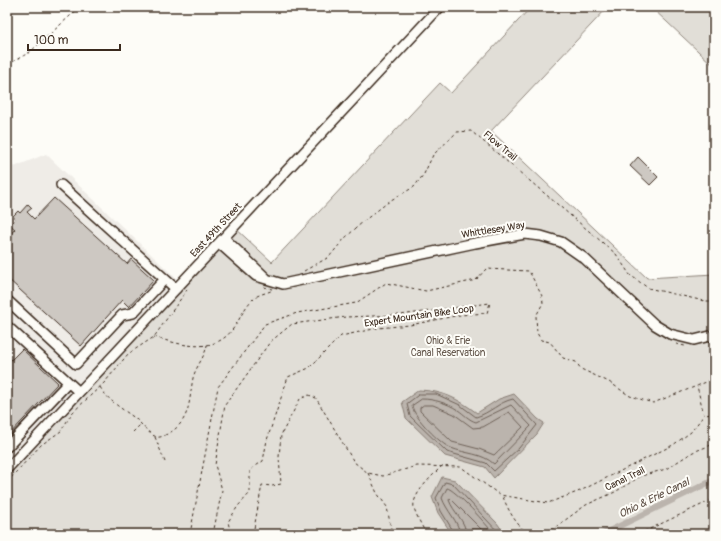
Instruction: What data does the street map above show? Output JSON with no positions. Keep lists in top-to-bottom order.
{
  "streets": {
    "street": ["East 49th Street", "Whittlesey Way"],
    "path": ["Flow Trail", "Expert Mountain Bike Loop", "Canal Trail"]
  },
  "water": ["Ohio & Erie Canal"],
  "parks": ["Ohio & Erie Canal Reservation"],
  "scale_bar": "100 m"
}
